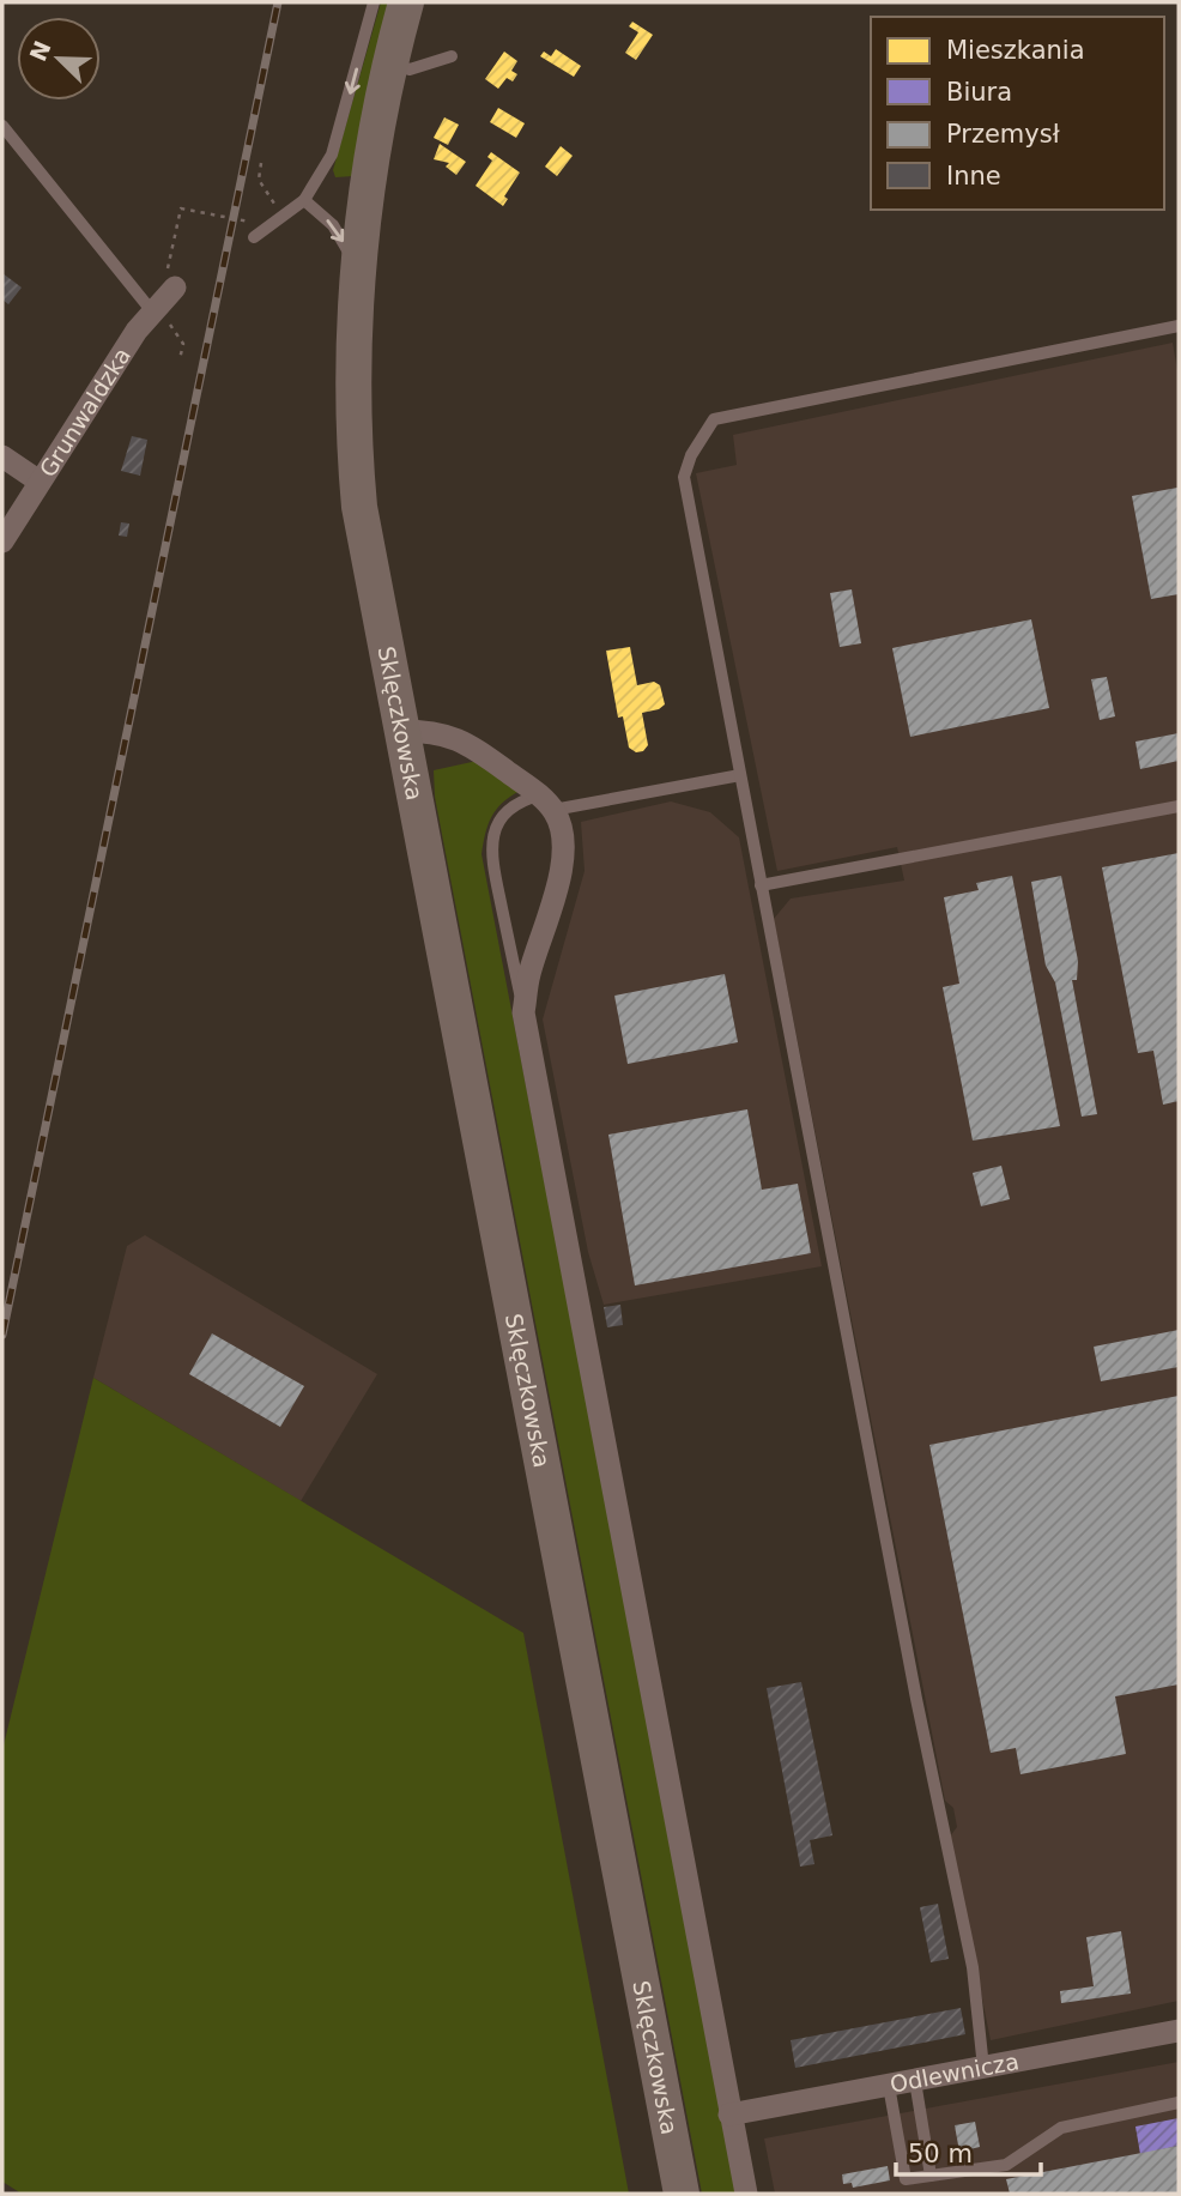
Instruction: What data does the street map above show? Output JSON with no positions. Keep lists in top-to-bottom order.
{
  "streets": {
    "main road": ["Sklęczkowska"],
    "street": ["Grunwaldzka", "Odlewnicza"]
  },
  "legend": [
    "Mieszkania",
    "Biura",
    "Przemysł",
    "Inne"
  ],
  "scale_bar": "50 m",
  "north": "top left"
}
